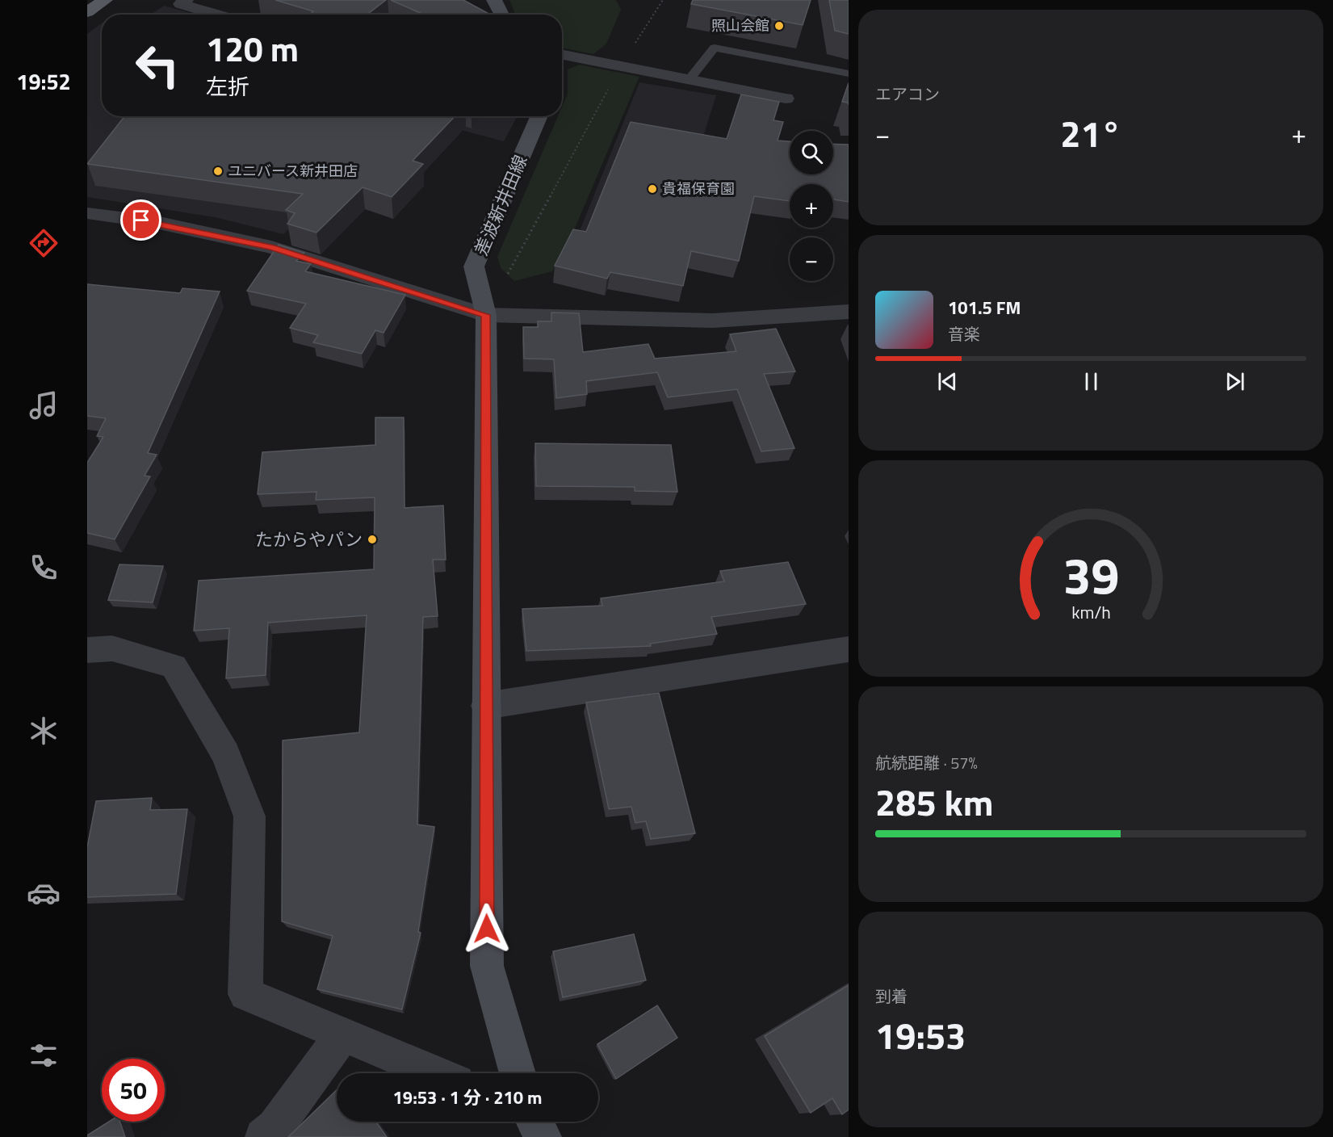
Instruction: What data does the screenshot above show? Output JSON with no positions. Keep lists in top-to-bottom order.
{
  "streets": {
    "main road": ["差波新井田線"]
  },
  "places": [
    "照山会館",
    "ユニバース新井田店",
    "貴福保育園",
    "たからやパン"
  ],
  "page": {
    "tabs": "19:52",
    "tile": [
      "エアコン",
      ["航続距離 · 57%", "285 km"],
      ["到着", "19:53"]
    ],
    "turn": ["120 m", "左折"],
    "heat": ["−", "21°", "+"],
    "map_buttons": ["+", "−"],
    "song": ["101.5 FM", "音楽"],
    "limit": "50",
    "trip": "19:53 · 1 分 · 210 m",
    "gauge": ["39", "km/h"]
  }
}
